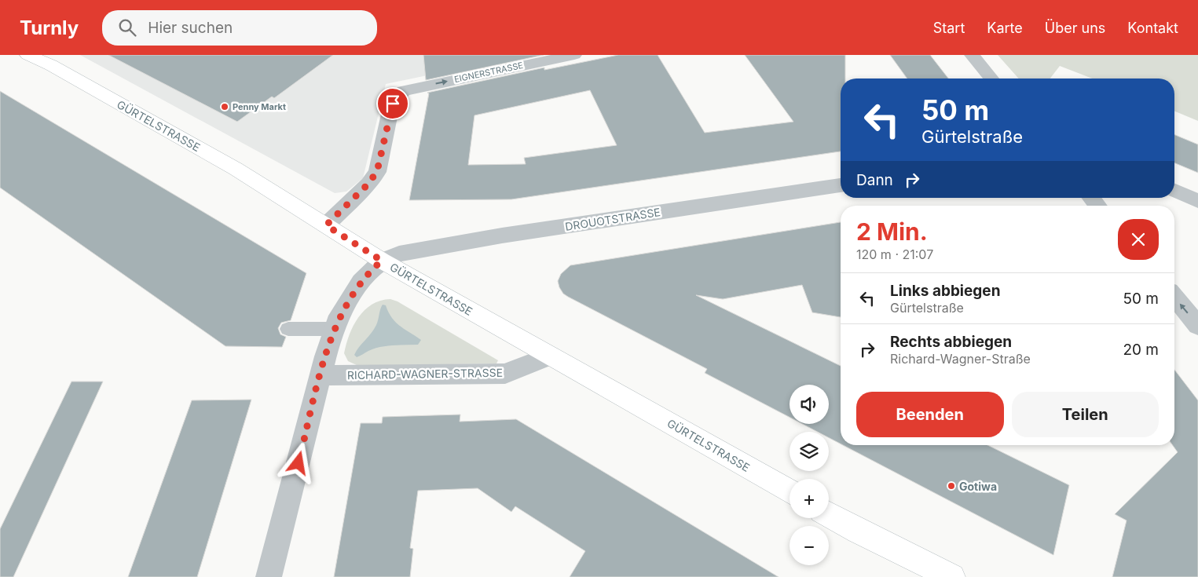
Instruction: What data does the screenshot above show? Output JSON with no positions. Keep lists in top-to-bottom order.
{
  "streets": {
    "main road": ["GÜRTELSTRASSE"],
    "street": ["EIGNERSTRASSE", "DROUOTSTRASSE", "RICHARD-WAGNER-STRASSE"]
  },
  "crossings": [
    ["EIGNERSTRASSE", "GÜRTELSTRASSE"],
    ["GÜRTELSTRASSE", "DROUOTSTRASSE"],
    ["GÜRTELSTRASSE", "RICHARD-WAGNER-STRASSE"]
  ],
  "one_way": ["EIGNERSTRASSE"],
  "places": ["Penny Markt", "Gotiwa"],
  "page": {
    "header": "Turnly",
    "search": "Hier suchen",
    "nav": [
      "Start",
      "Karte",
      "Über uns",
      "Kontakt"
    ],
    "turn": ["50 m", "Gürtelstraße"],
    "then": "Dann",
    "heading": ["2 Min.", "120 m · 21:07"],
    "list": [
      {
        "name": "Links abbiegen",
        "note": "Gürtelstraße",
        "value": "50 m"
      },
      {
        "name": "Rechts abbiegen",
        "note": "Richard-Wagner-Straße",
        "value": "20 m"
      }
    ],
    "buttons": ["Beenden", "Teilen"],
    "map_buttons": ["+", "−"]
  }
}
